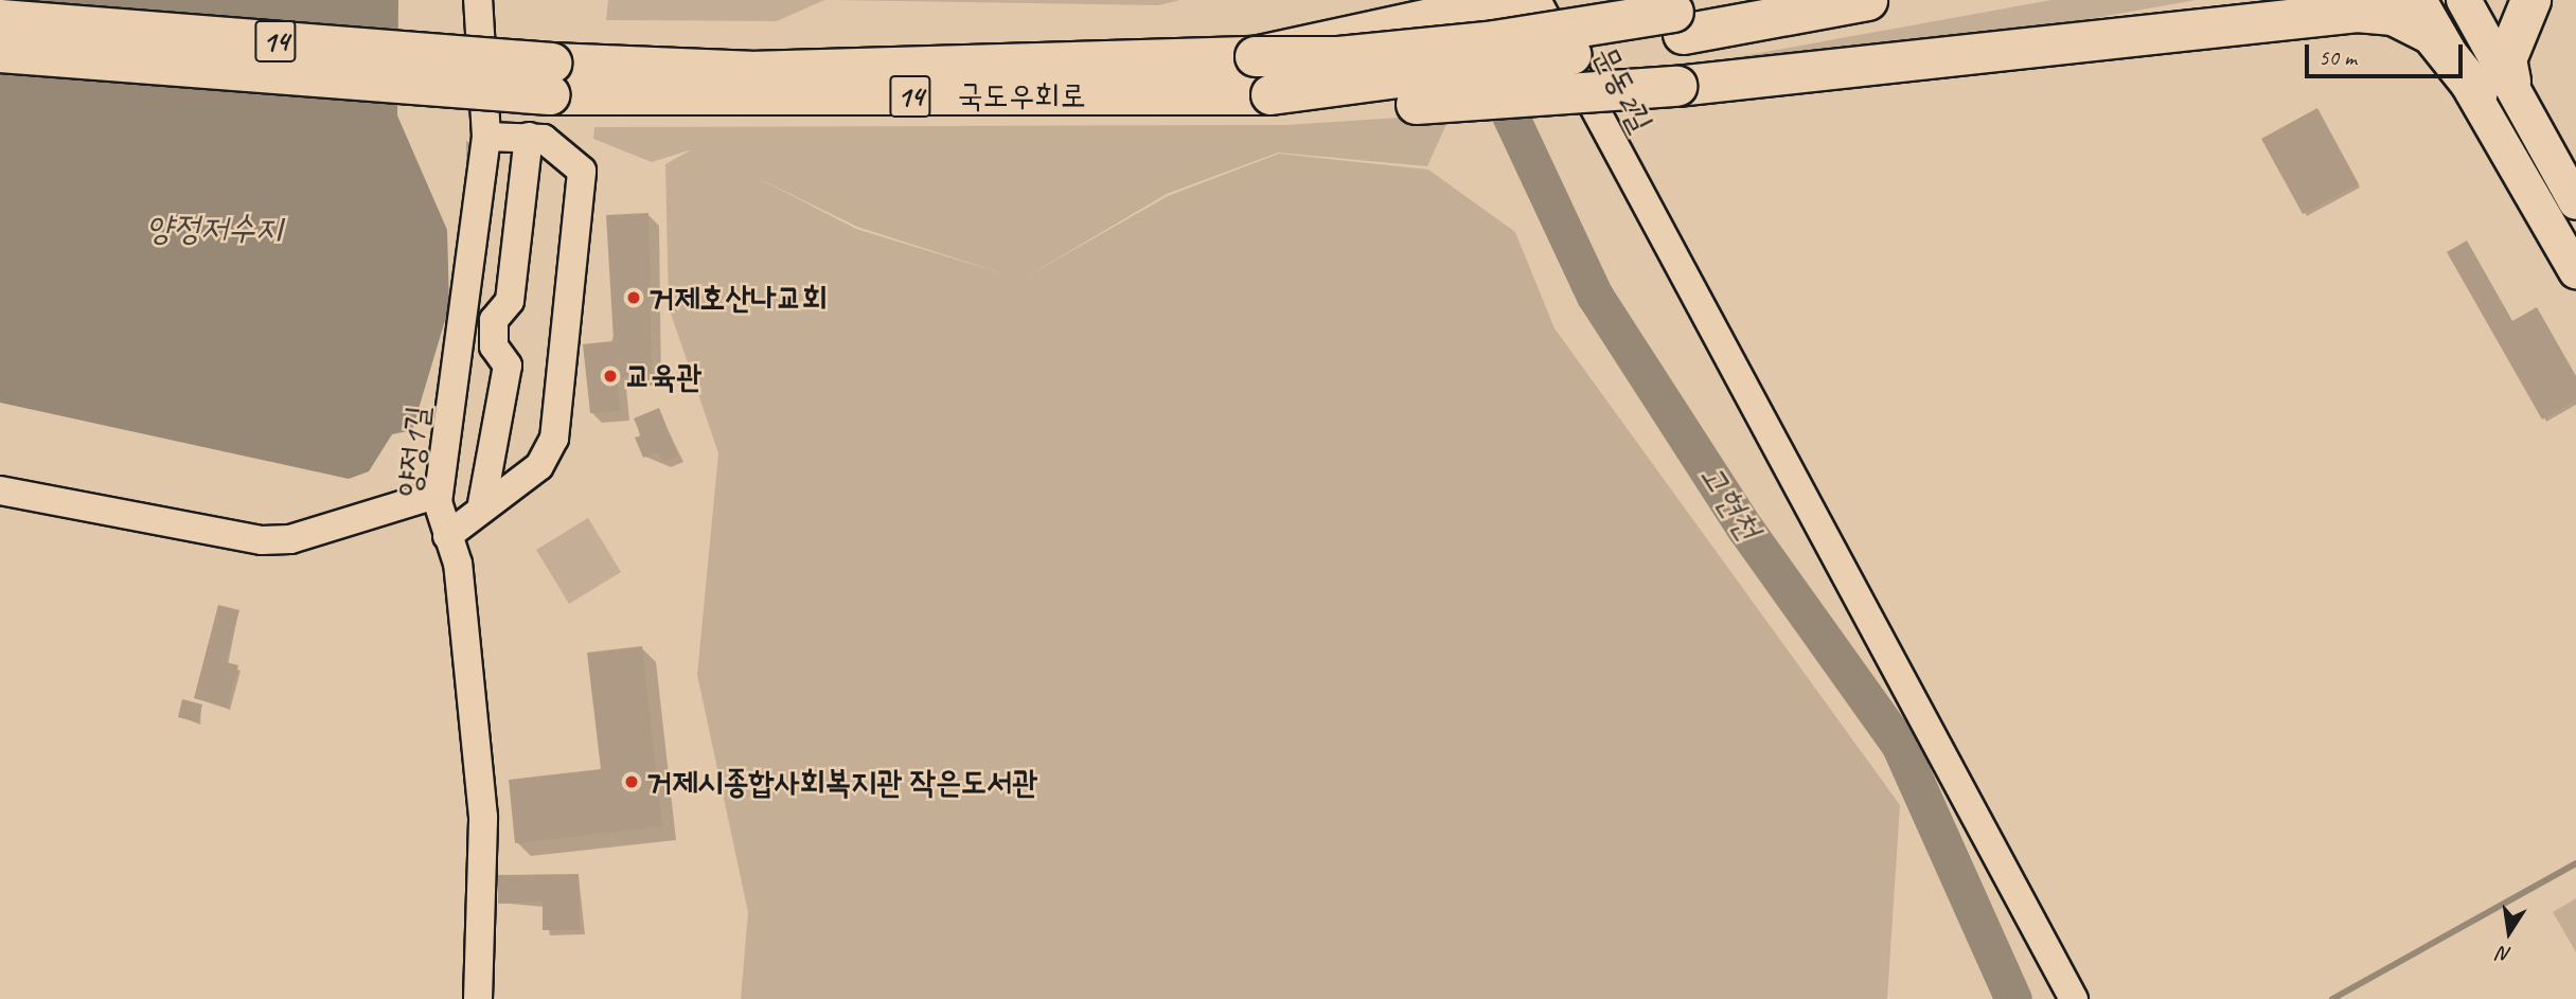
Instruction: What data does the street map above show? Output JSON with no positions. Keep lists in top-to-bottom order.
{
  "streets": {
    "highway": ["14", "국도우회로"],
    "street": ["문동2길", "양정1길"]
  },
  "crossings": [
    ["14", "국도우회로"]
  ],
  "water": ["양정저수지", "고현천"],
  "places": ["거제호산나교회", "교육관", "거제시종합사회복지관 작은도서관"],
  "scale_bar": "50 m",
  "north": "bottom"
}
